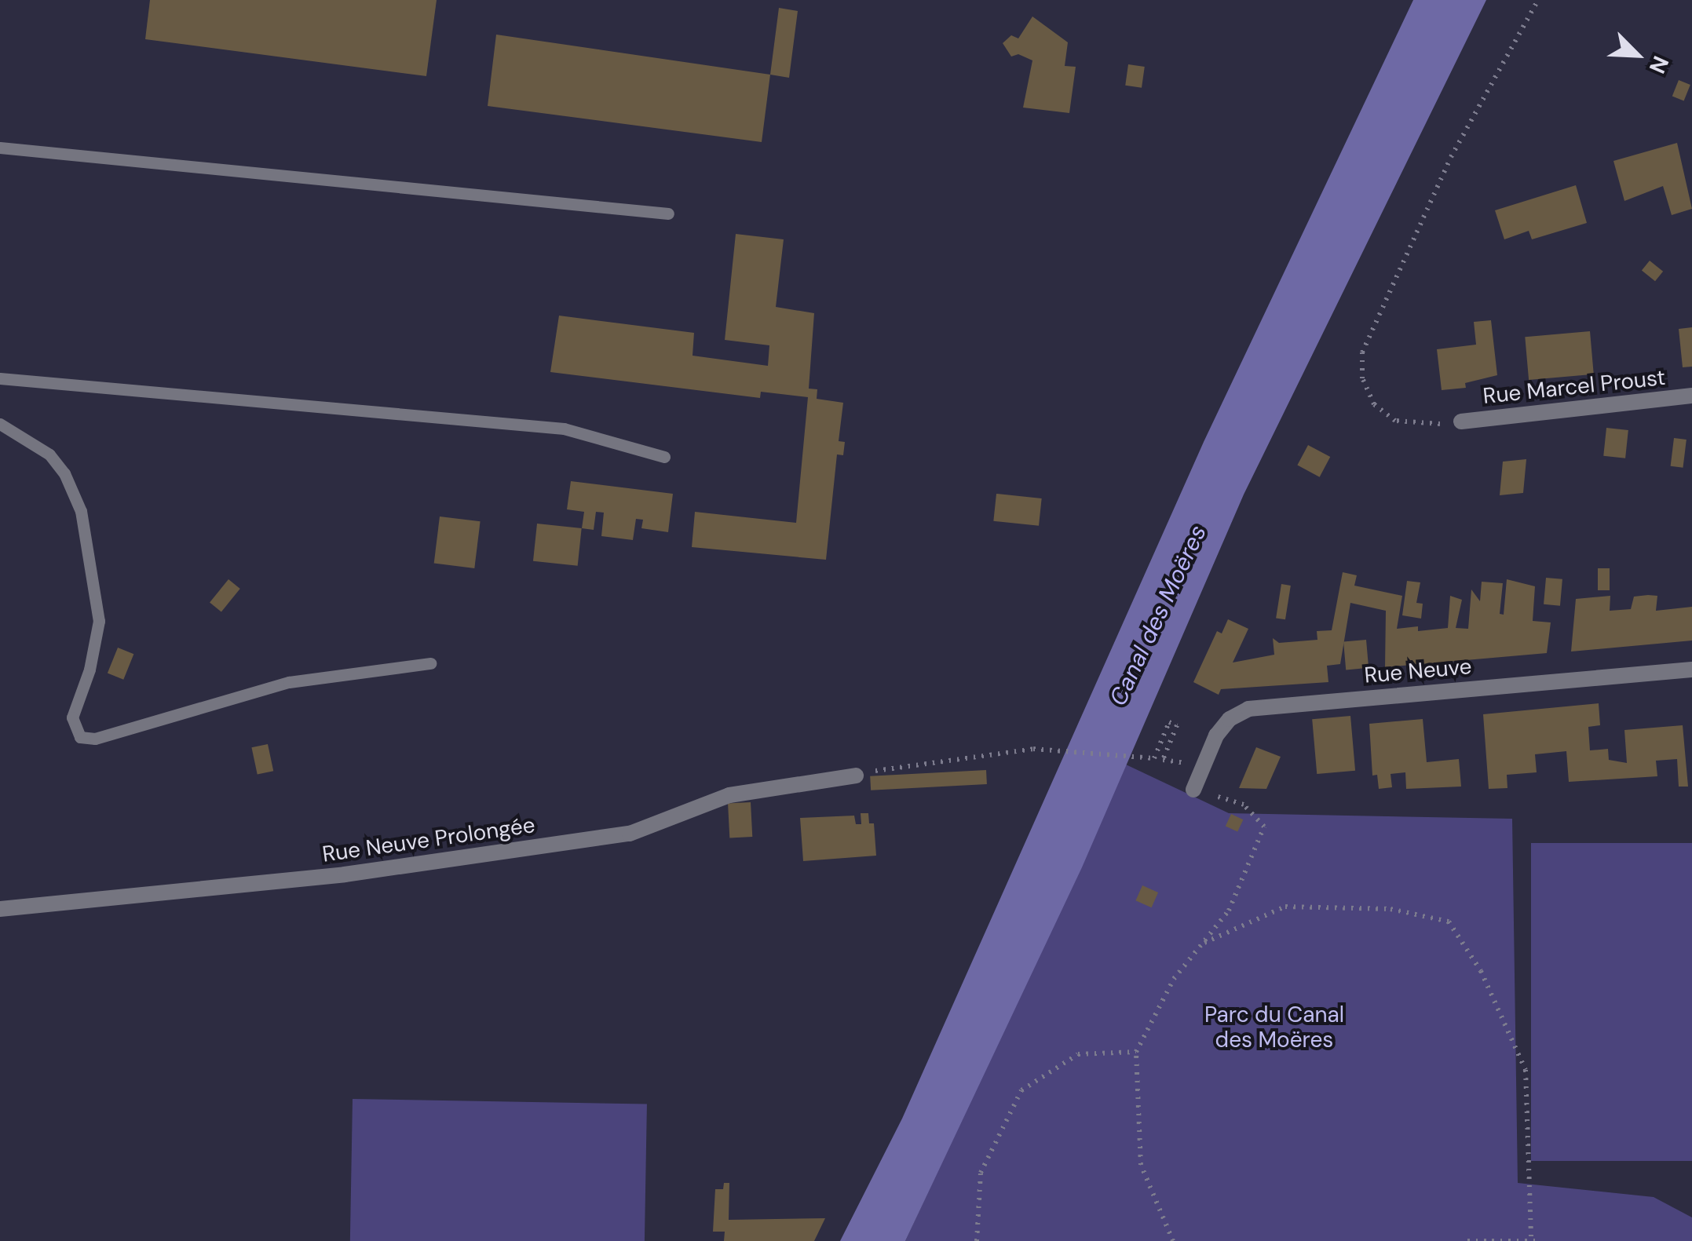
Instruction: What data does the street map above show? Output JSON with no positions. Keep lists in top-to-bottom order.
{
  "streets": {
    "street": ["Rue Marcel Proust", "Rue Neuve", "Rue Neuve Prolongée"]
  },
  "water": ["Canal des Moëres"],
  "parks": ["Parc du Canal des Moëres"],
  "north": "bottom right"
}
